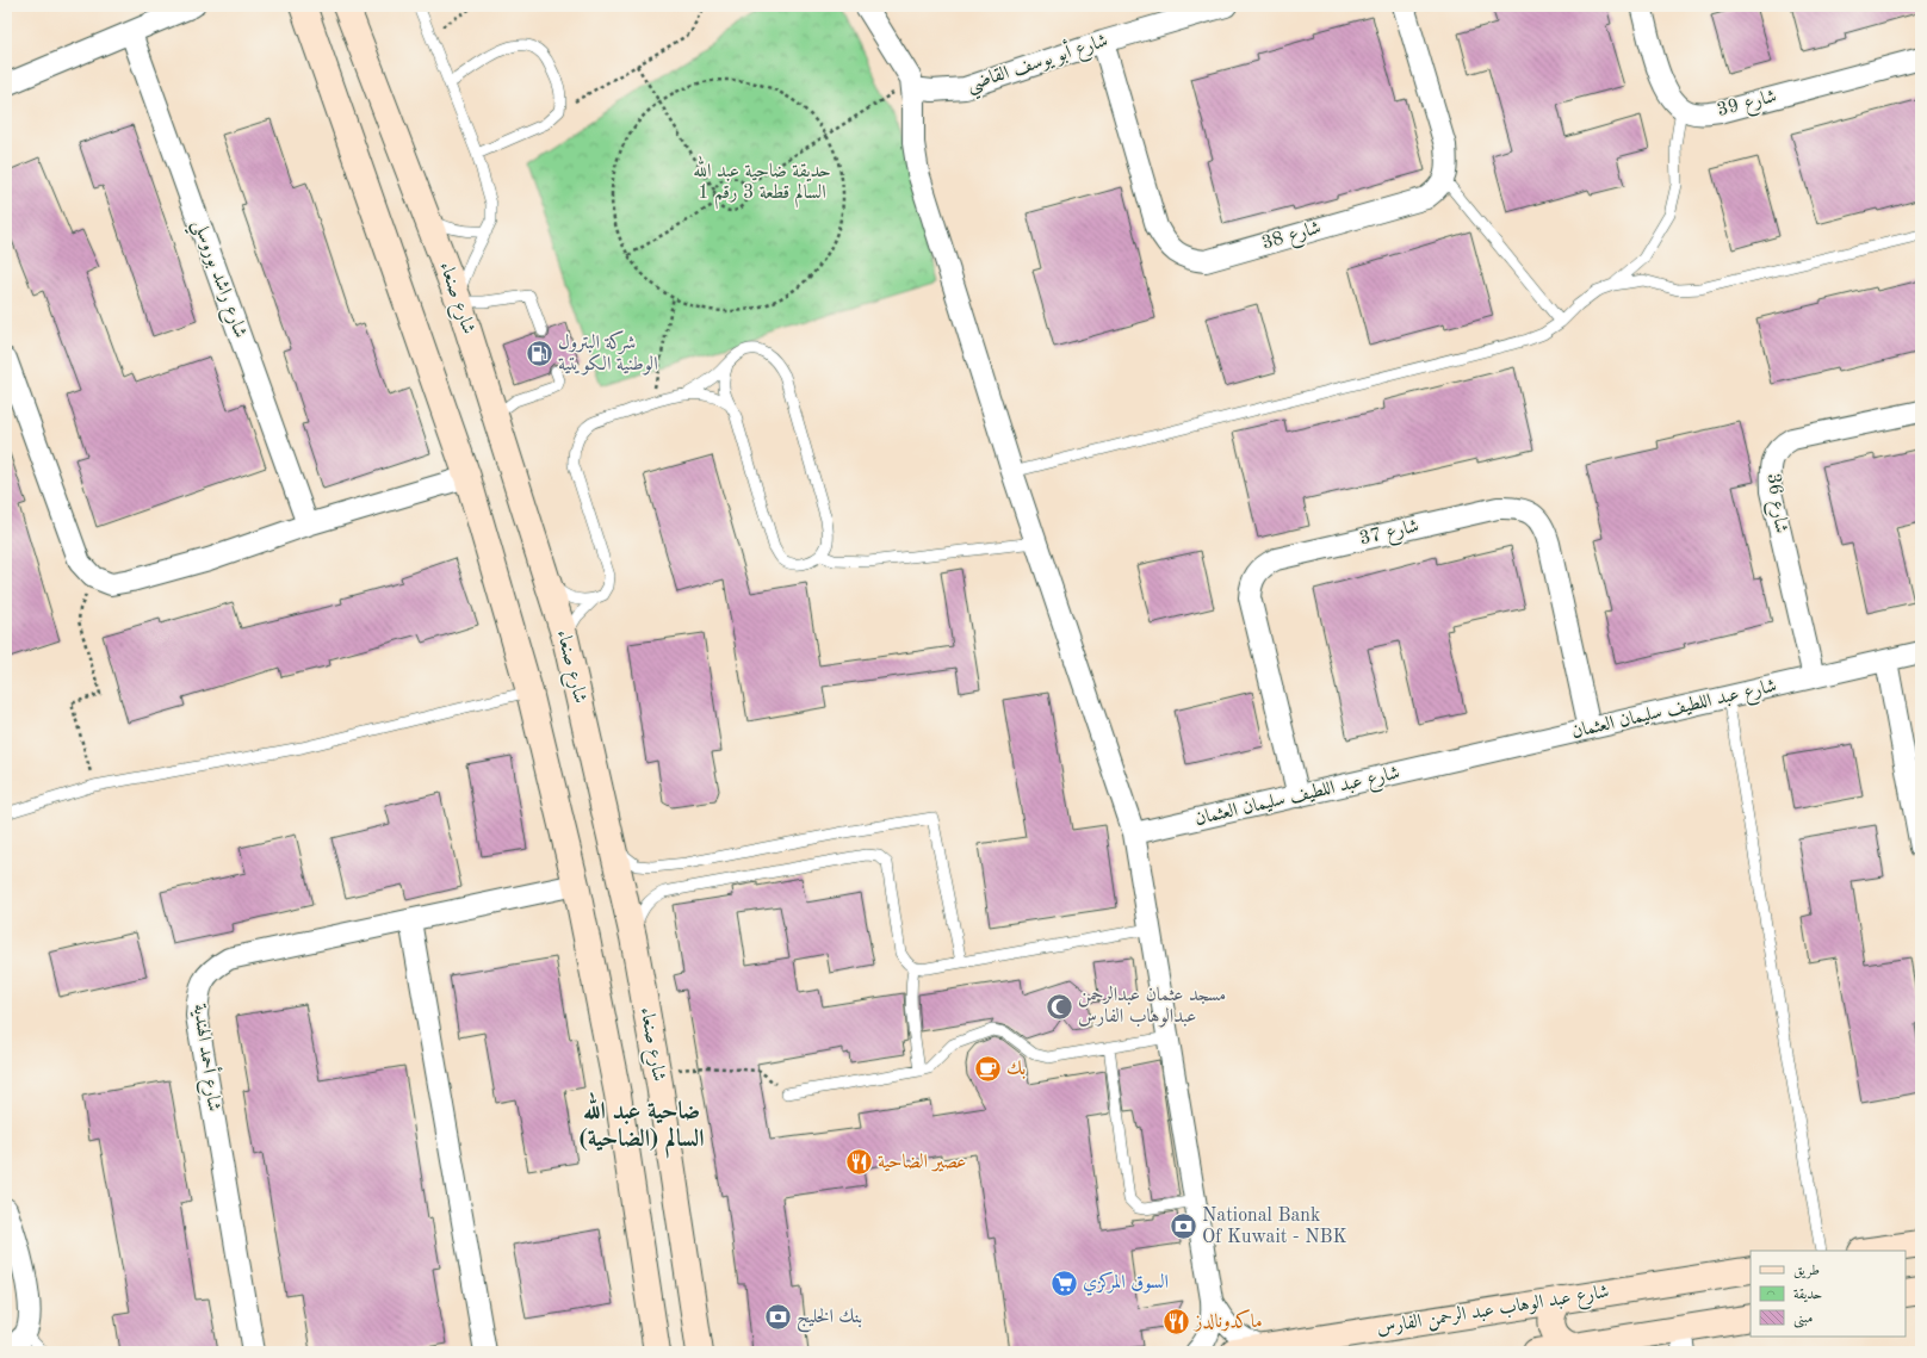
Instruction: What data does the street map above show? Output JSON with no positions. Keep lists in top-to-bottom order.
{
  "streets": {
    "main road": ["شارع صنعاء", "شارع عبد الوهاب عبد الرحمن الفارس"],
    "street": [
      "شارع أبو يوسف القاضي",
      "شارع 39",
      "شارع 38",
      "شارع راشد بوروسلي",
      "شارع 36",
      "شارع 37",
      "شارع عبد اللطيف سليمان العثمان",
      "شارع أحمد الهندية"
    ]
  },
  "crossings": [
    ["شارع أبو يوسف القاضي", "شارع 38"],
    ["شارع 36", "شارع عبد اللطيف سليمان العثمان"],
    ["شارع 37", "شارع عبد اللطيف سليمان العثمان"]
  ],
  "districts": ["ضاحية عبد الله السالم (الضاحية)"],
  "parks": ["حديقة ضاحية عبد الله السالم قطعة 3 رقم 1"],
  "places": {
    "fuel station": ["شركة البترول الوطنية الكويتية"],
    "mosque": ["مسجد عثمان عبدالرحمن عبدالوهاب الفارس"],
    "cafe": ["بك"],
    "restaurant": ["عصير الضاحية", "ماكدونالدز"],
    "bank": ["National Bank Of Kuwait - NBK", "بنك الخليج"],
    "supermarket": ["السوق المركزي"]
  },
  "legend": ["طريق", "حديقة", "مبنى"]
}
